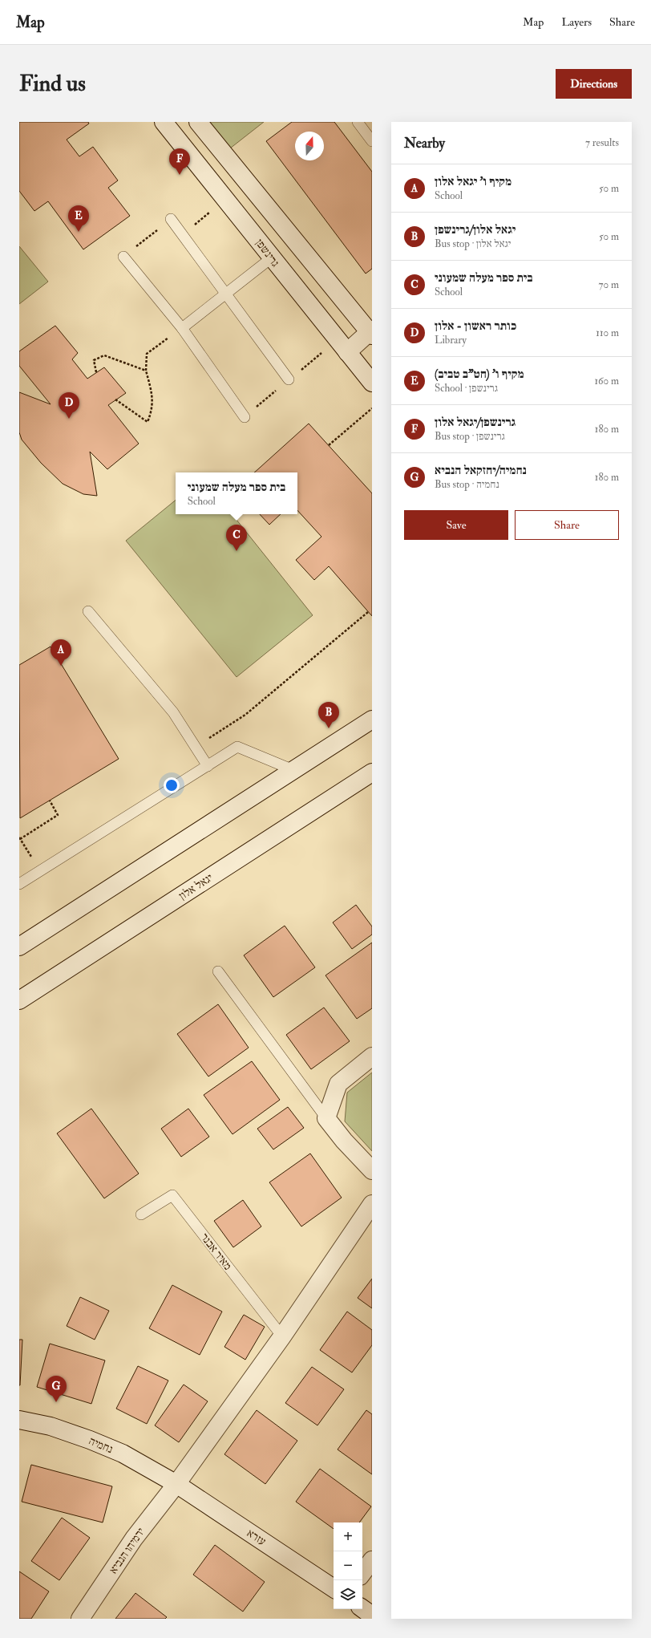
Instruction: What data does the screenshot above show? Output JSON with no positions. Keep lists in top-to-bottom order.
{
  "streets": {
    "street": [
      "גרינשפן",
      "יגאל אלון",
      "נחמיה",
      "עזרא",
      "ירמיהו הנביא"
    ],
    "lane": ["מאיר אבנר"]
  },
  "crossings": [
    ["נחמיה", "עזרא"],
    ["נחמיה", "ירמיהו הנביא"],
    ["עזרא", "ירמיהו הנביא"]
  ],
  "north": "top",
  "page": {
    "header": "Map",
    "nav": ["Map", "Layers", "Share"],
    "buttons": [
      "Directions",
      ["Save", "Share"]
    ],
    "title": "Find us",
    "heading": ["Nearby", "7 results"],
    "pins": [
      "F",
      "E",
      "D",
      "C",
      "A",
      "B",
      "G"
    ],
    "list": [
      {
        "mark": "A",
        "name": "מקיף ו' יגאל אלון",
        "note": "School",
        "value": "50 m"
      },
      {
        "mark": "B",
        "name": "יגאל אלון/גרינשפן",
        "note": "Bus stop · יגאל אלון",
        "value": "50 m"
      },
      {
        "mark": "C",
        "name": "בית ספר מעלה שמעוני",
        "note": "School",
        "value": "70 m"
      },
      {
        "mark": "D",
        "name": "כותר ראשון - אלון",
        "note": "Library",
        "value": "110 m"
      },
      {
        "mark": "E",
        "name": "מקיף ו' (חט\"ב טביב)",
        "note": "School · גרינשפן",
        "value": "160 m"
      },
      {
        "mark": "F",
        "name": "גרינשפן/יגאל אלון",
        "note": "Bus stop · גרינשפן",
        "value": "180 m"
      },
      {
        "mark": "G",
        "name": "נחמיה/יחזקאל הנביא",
        "note": "Bus stop · נחמיה",
        "value": "180 m"
      }
    ],
    "popup": ["בית ספר מעלה שמעוני", "School"],
    "map_buttons": ["+", "−"]
  }
}
